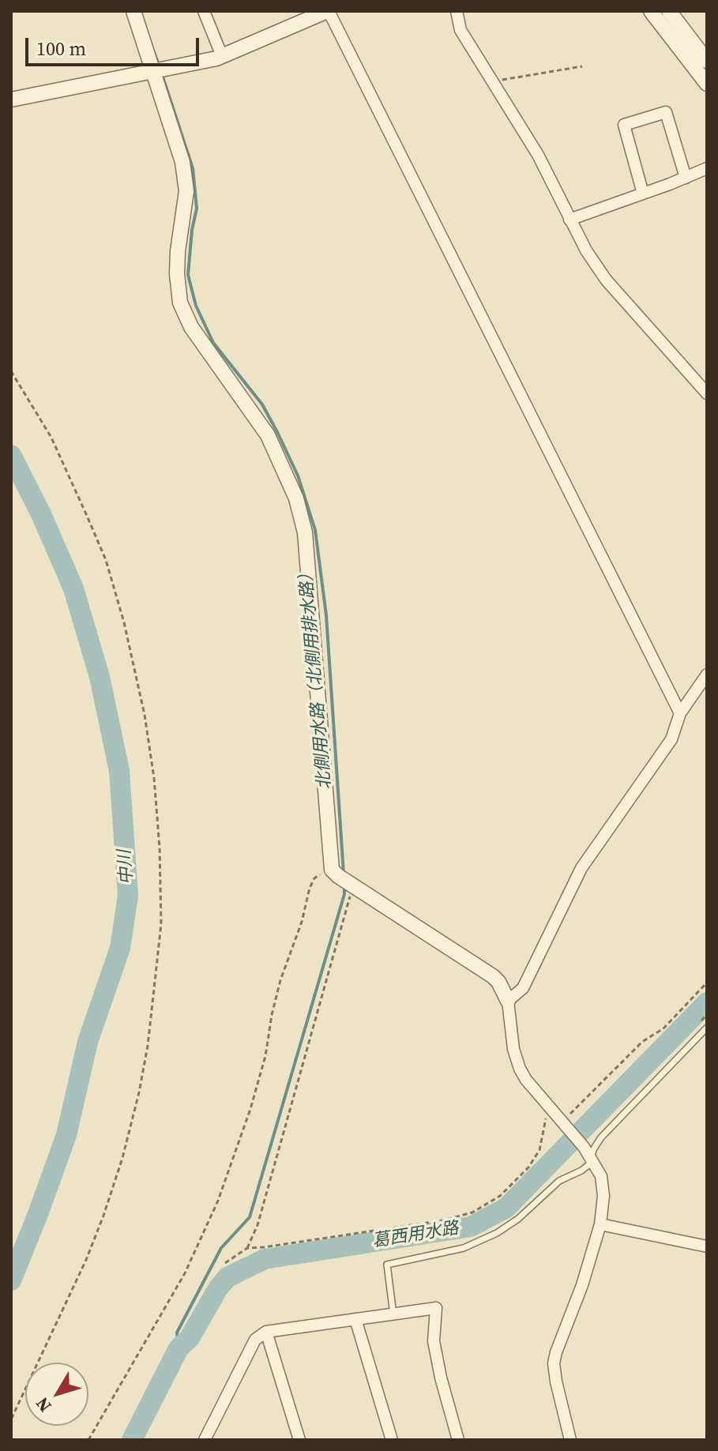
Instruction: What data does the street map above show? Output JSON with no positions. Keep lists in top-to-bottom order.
{
  "water": ["北側用水路（北側用排水路）", "中川", "葛西用水路"],
  "scale_bar": "100 m",
  "north": "bottom left"
}
